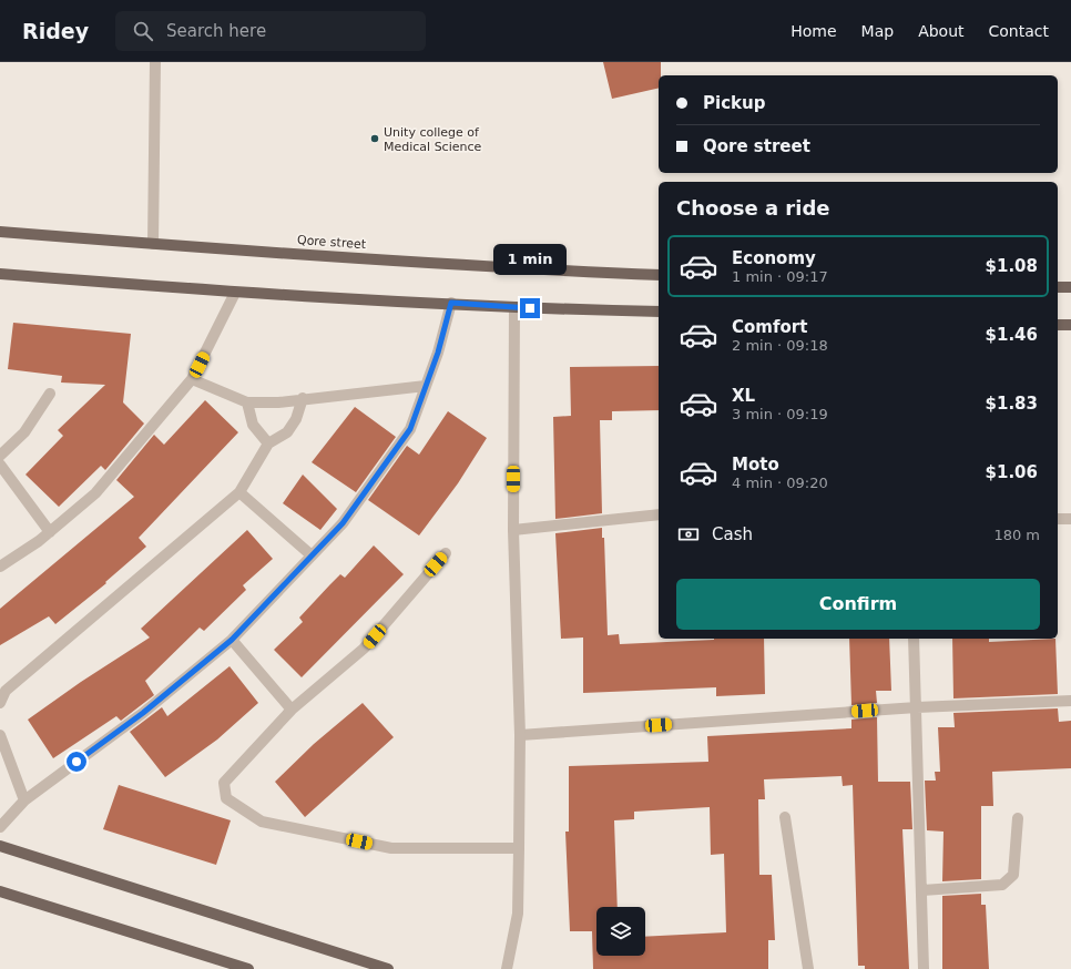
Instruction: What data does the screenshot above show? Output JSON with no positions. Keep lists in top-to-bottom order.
{
  "streets": {
    "main road": ["Qore street"]
  },
  "places": ["Unity college of Medical Science"],
  "page": {
    "header": "Ridey",
    "search": "Search here",
    "nav": [
      "Home",
      "Map",
      "About",
      "Contact"
    ],
    "banner": ["Pickup", "Qore street"],
    "heading": "Choose a ride",
    "list": [
      {
        "name": "Economy",
        "note": "1 min · 09:17",
        "value": "$1.08"
      },
      {
        "name": "Comfort",
        "note": "2 min · 09:18",
        "value": "$1.46"
      },
      {
        "name": "XL",
        "note": "3 min · 09:19",
        "value": "$1.83"
      },
      {
        "name": "Moto",
        "note": "4 min · 09:20",
        "value": "$1.06"
      }
    ],
    "bubble": "1 min",
    "pay": ["Cash", "180 m"],
    "buttons": "Confirm"
  }
}
